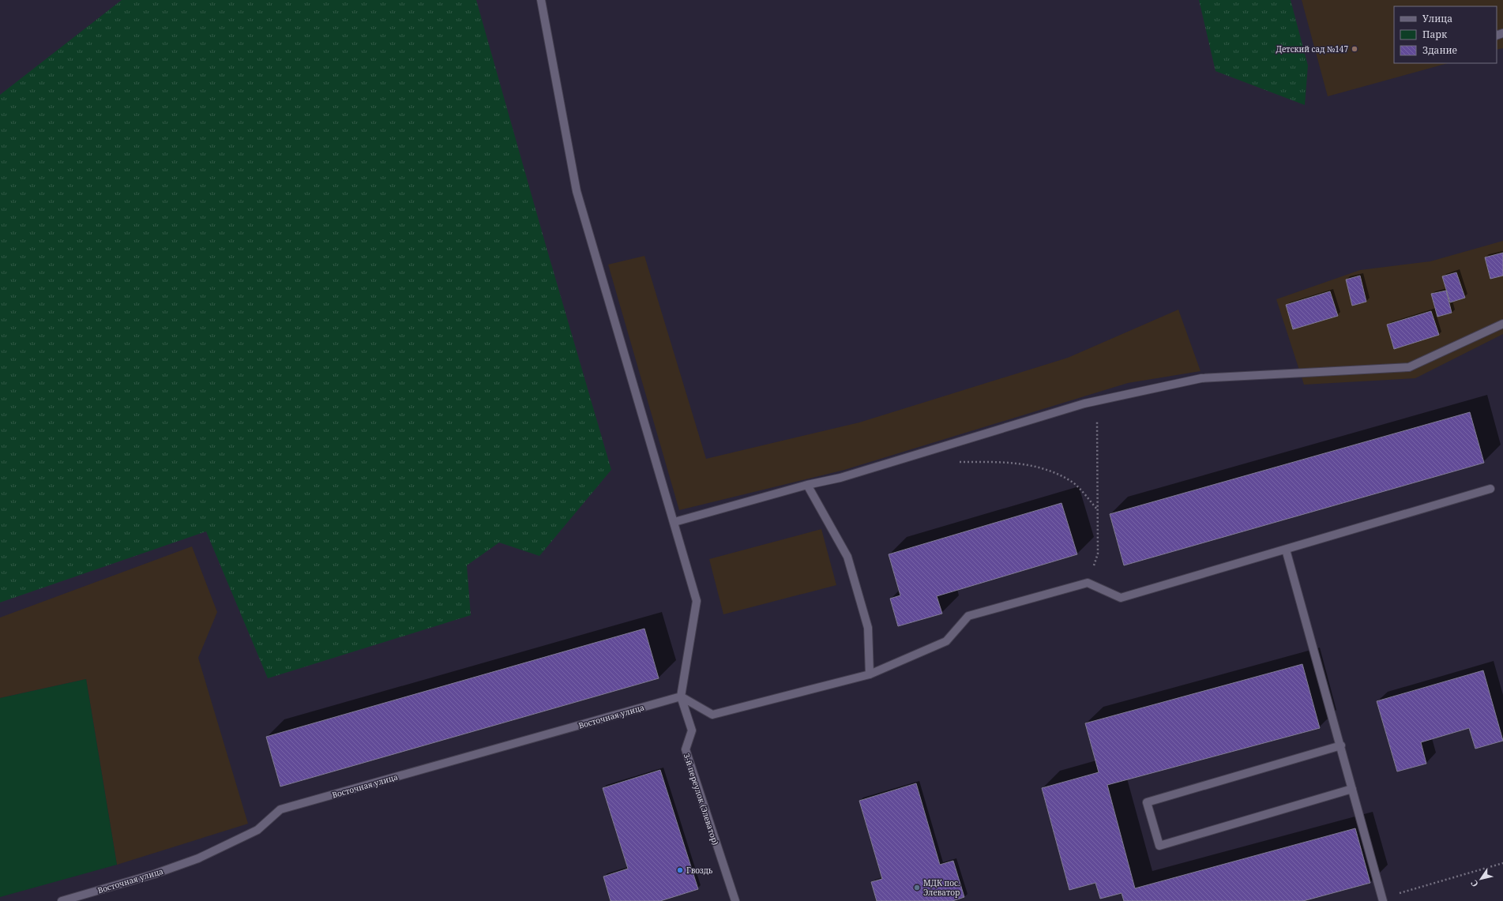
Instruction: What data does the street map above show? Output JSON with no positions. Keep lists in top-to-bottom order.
{
  "streets": {
    "street": ["Восточная улица", "3-й переулок (Элеватор)"]
  },
  "crossings": [
    ["Восточная улица", "3-й переулок (Элеватор)"]
  ],
  "places": ["Детский сад №147", "Гвоздь", "МДК пос. Элеватор"],
  "legend": ["Улица", "Парк", "Здание"],
  "north": "bottom left"
}
